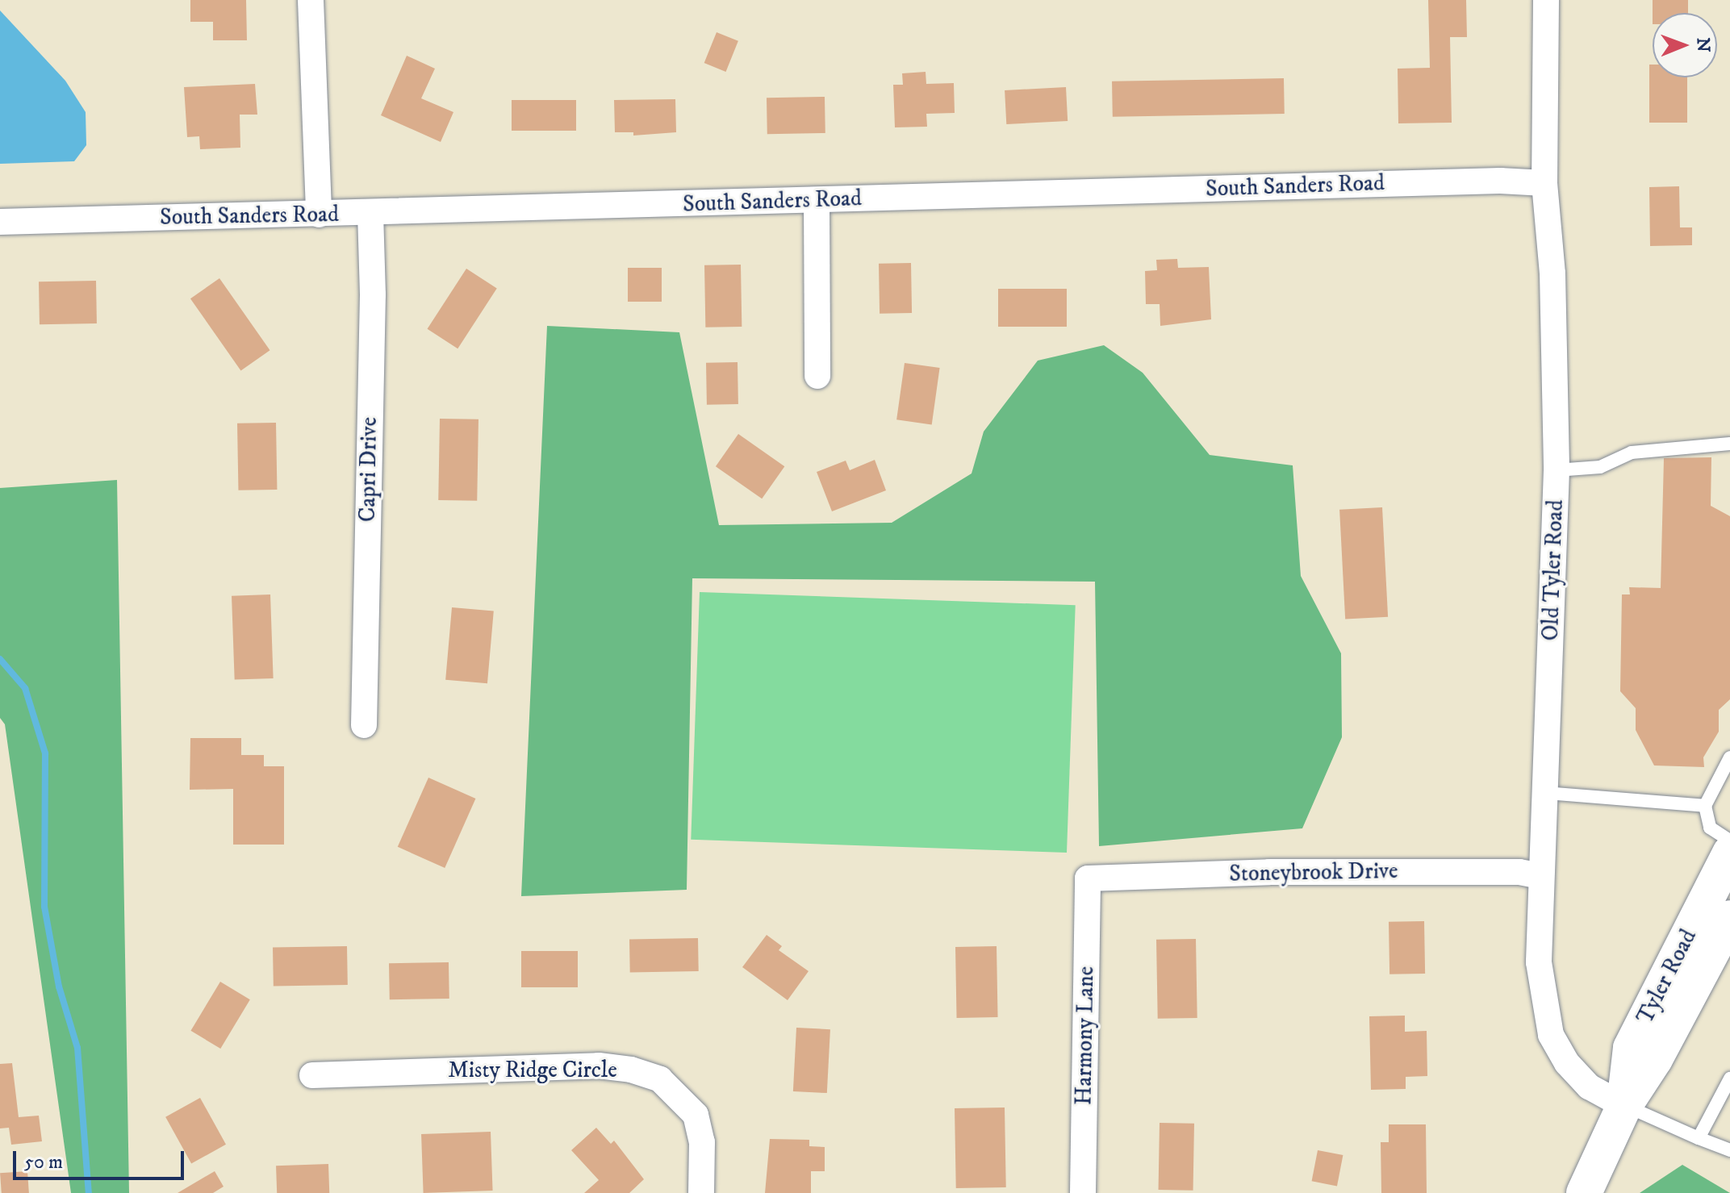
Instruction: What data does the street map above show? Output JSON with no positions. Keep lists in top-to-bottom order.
{
  "streets": {
    "street": [
      "South Sanders Road",
      "Capri Drive",
      "Old Tyler Road",
      "Stoneybrook Drive",
      "Tyler Road",
      "Harmony Lane",
      "Misty Ridge Circle"
    ]
  },
  "crossings": [
    ["South Sanders Road", "Capri Drive"],
    ["South Sanders Road", "Old Tyler Road"],
    ["Old Tyler Road", "Stoneybrook Drive"],
    ["Old Tyler Road", "Tyler Road"],
    ["Stoneybrook Drive", "Harmony Lane"]
  ],
  "scale_bar": "50 m",
  "north": "right"
}
